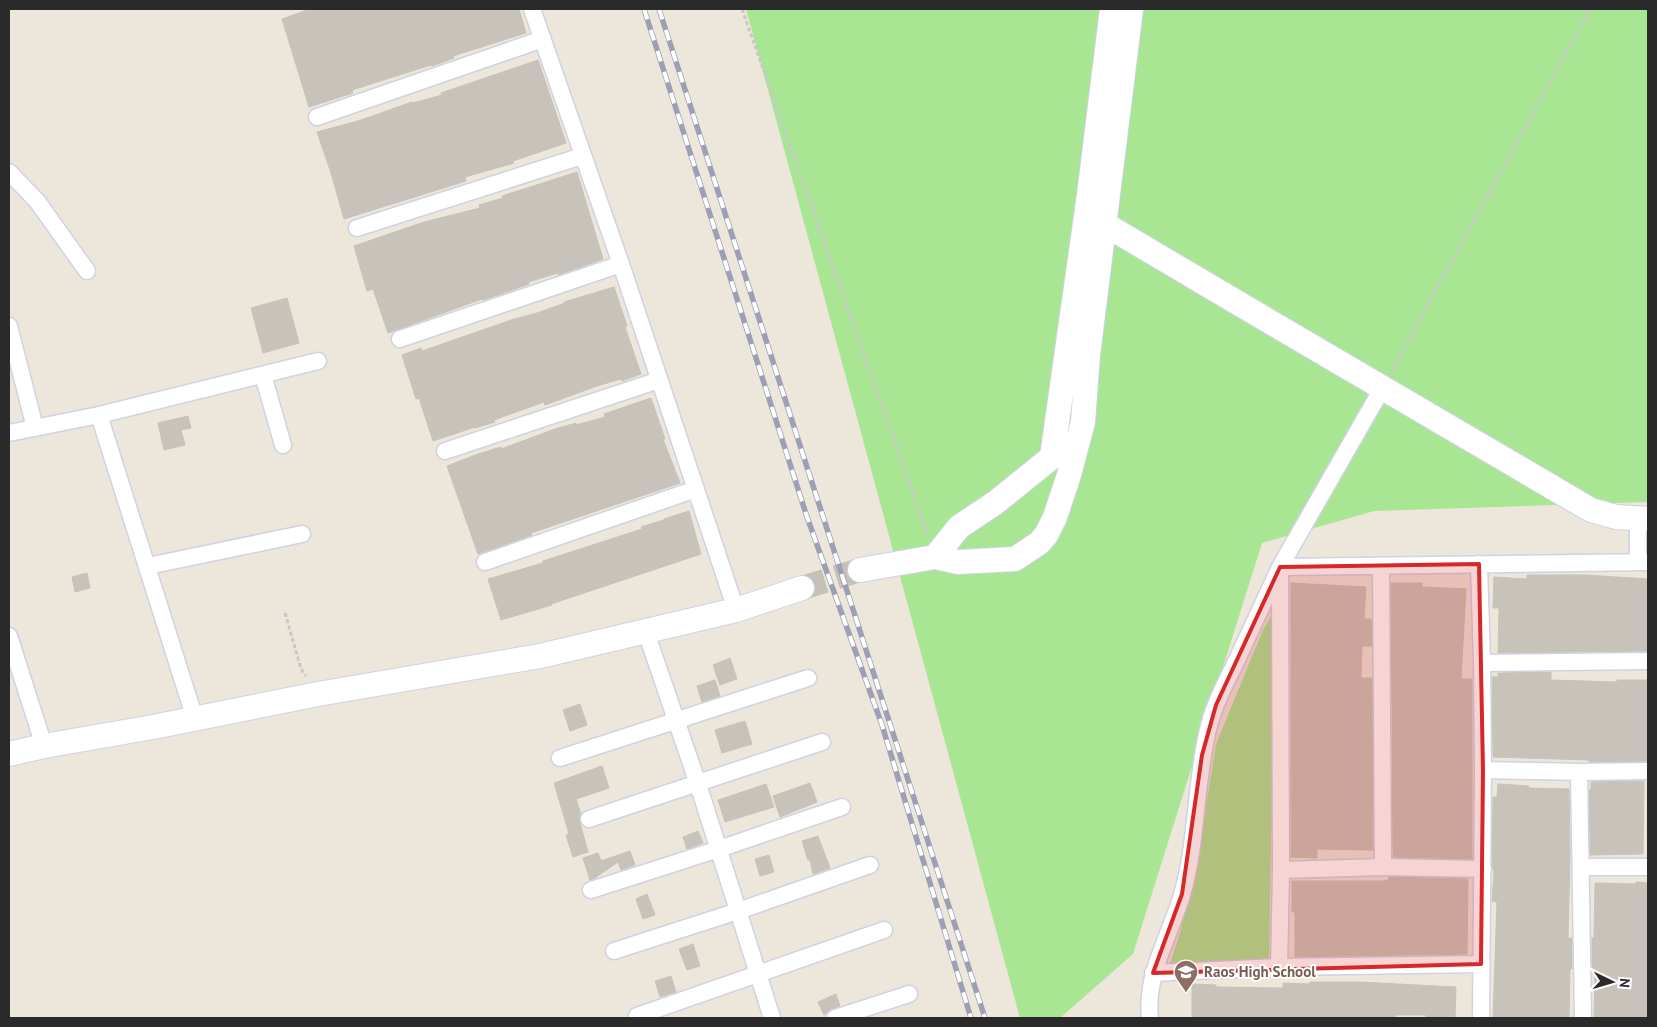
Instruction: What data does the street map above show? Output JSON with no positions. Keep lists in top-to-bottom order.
{
  "places": {
    "school or university": ["Raos High School"]
  },
  "north": "right"
}
